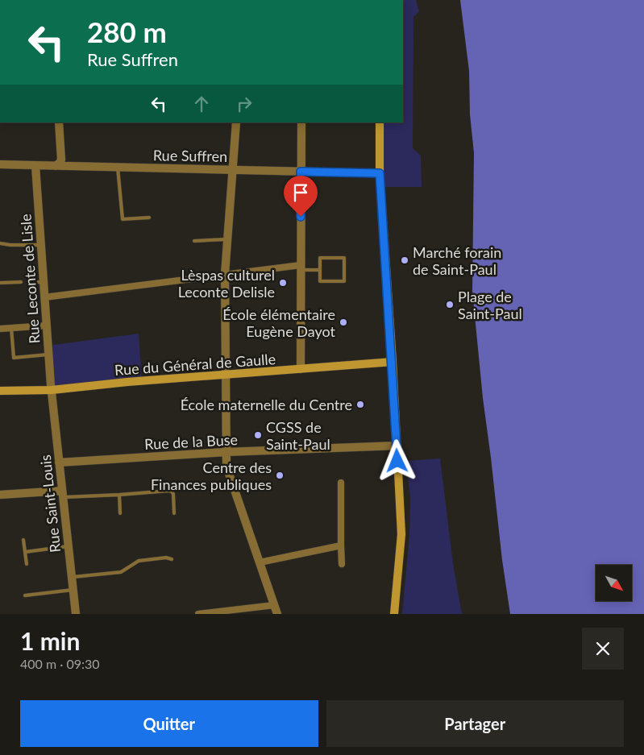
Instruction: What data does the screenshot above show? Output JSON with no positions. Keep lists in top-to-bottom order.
{
  "streets": {
    "main road": ["Rue du Général de Gaulle"],
    "street": [
      "Rue Suffren",
      "Rue Leconte de Lisle",
      "Rue de la Buse",
      "Rue Saint-Louis"
    ]
  },
  "crossings": [
    ["Rue Suffren", "Rue Leconte de Lisle"],
    ["Rue Leconte de Lisle", "Rue du Général de Gaulle"],
    ["Rue Leconte de Lisle", "Rue Saint-Louis"],
    ["Rue du Général de Gaulle", "Rue Saint-Louis"],
    ["Rue de la Buse", "Rue Saint-Louis"]
  ],
  "places": [
    "Marché forain de Saint-Paul",
    "Lèspas culturel Leconte Delisle",
    "Plage de Saint-Paul",
    "École élémentaire Eugène Dayot",
    "École maternelle du Centre",
    "CGSS de Saint-Paul",
    "Centre des Finances publiques"
  ],
  "north": "bottom right",
  "page": {
    "turn": ["280 m", "Rue Suffren"],
    "heading": ["1 min", "400 m · 09:30"],
    "buttons": ["Quitter", "Partager"]
  }
}
